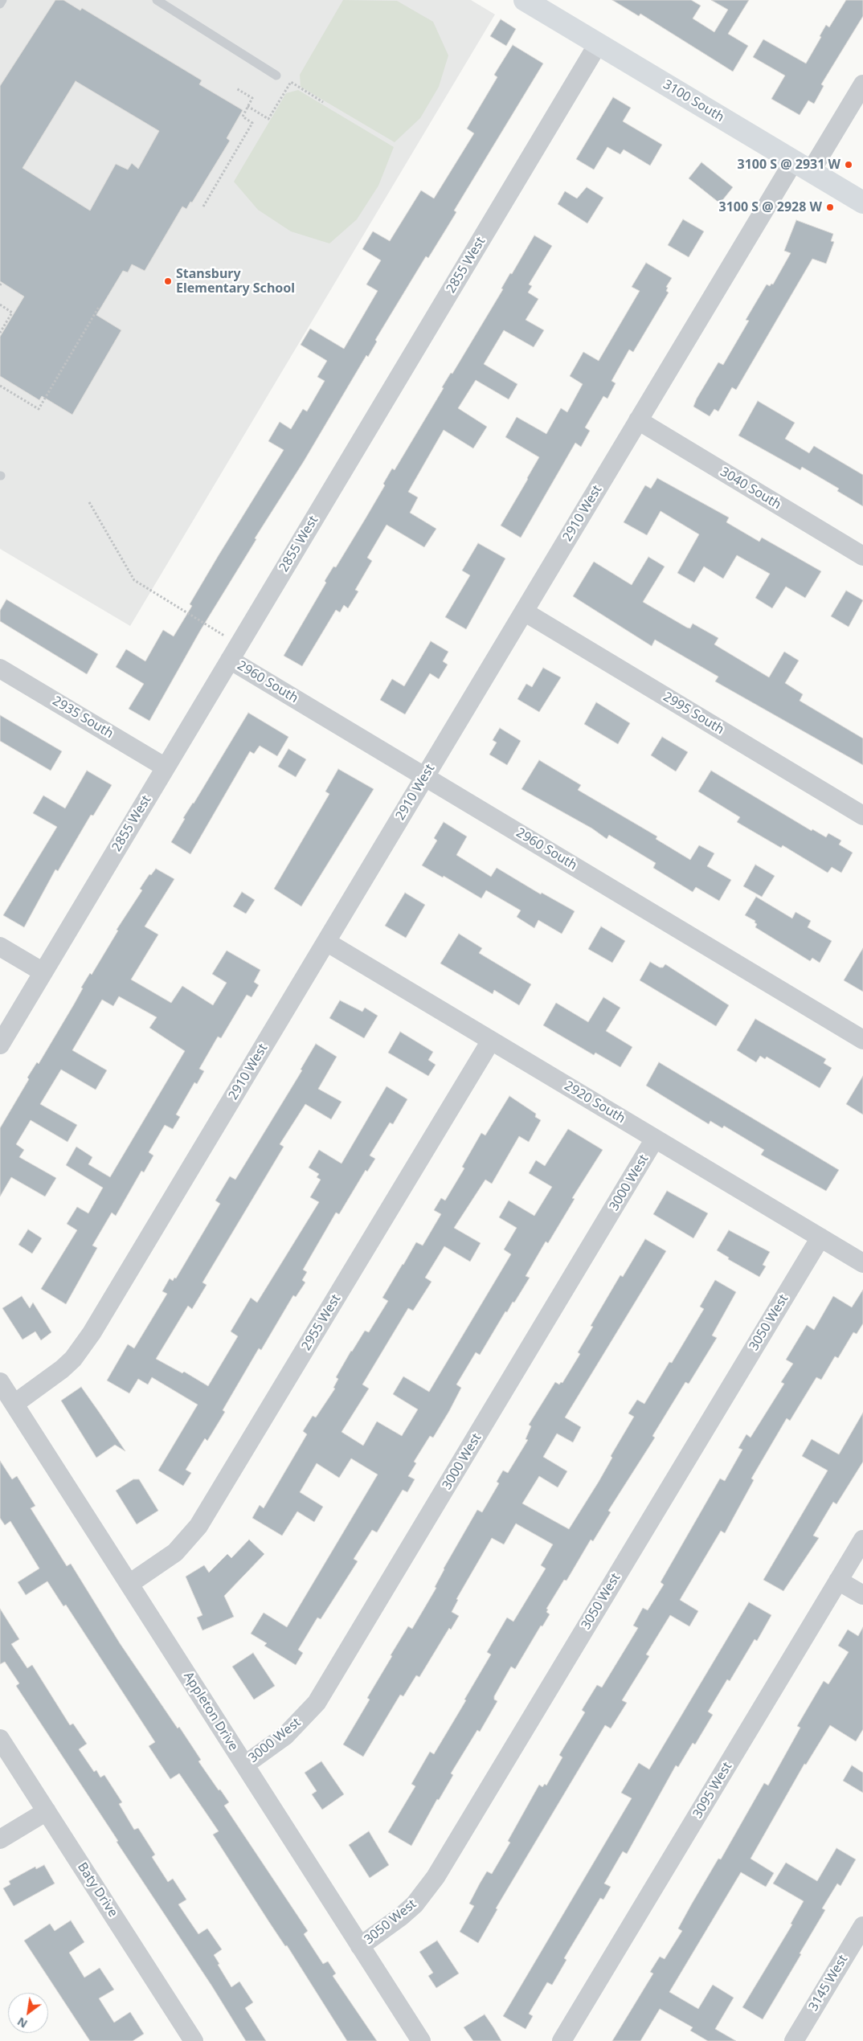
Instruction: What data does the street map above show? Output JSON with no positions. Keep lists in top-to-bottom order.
{
  "streets": {
    "main road": ["3100 South"],
    "street": [
      "2855 West",
      "3040 South",
      "2910 West",
      "2960 South",
      "2995 South",
      "2935 South",
      "2920 South",
      "3000 West",
      "2955 West",
      "3050 West",
      "Appleton Drive",
      "3095 West",
      "Baty Drive",
      "3145 West"
    ]
  },
  "crossings": [
    ["3100 South", "2855 West"],
    ["3100 South", "2910 West"],
    ["2855 West", "2960 South"],
    ["2855 West", "2935 South"],
    ["3040 South", "2910 West"],
    ["2910 West", "2960 South"],
    ["2910 West", "2995 South"],
    ["2910 West", "2920 South"],
    ["2910 West", "Appleton Drive"],
    ["2920 South", "3000 West"],
    ["2920 South", "2955 West"],
    ["2920 South", "3050 West"],
    ["3000 West", "Appleton Drive"],
    ["2955 West", "Appleton Drive"],
    ["3050 West", "Appleton Drive"]
  ],
  "places": ["3100 S @ 2931 W", "3100 S @ 2928 W", "Stansbury Elementary School"],
  "north": "bottom left"
}
